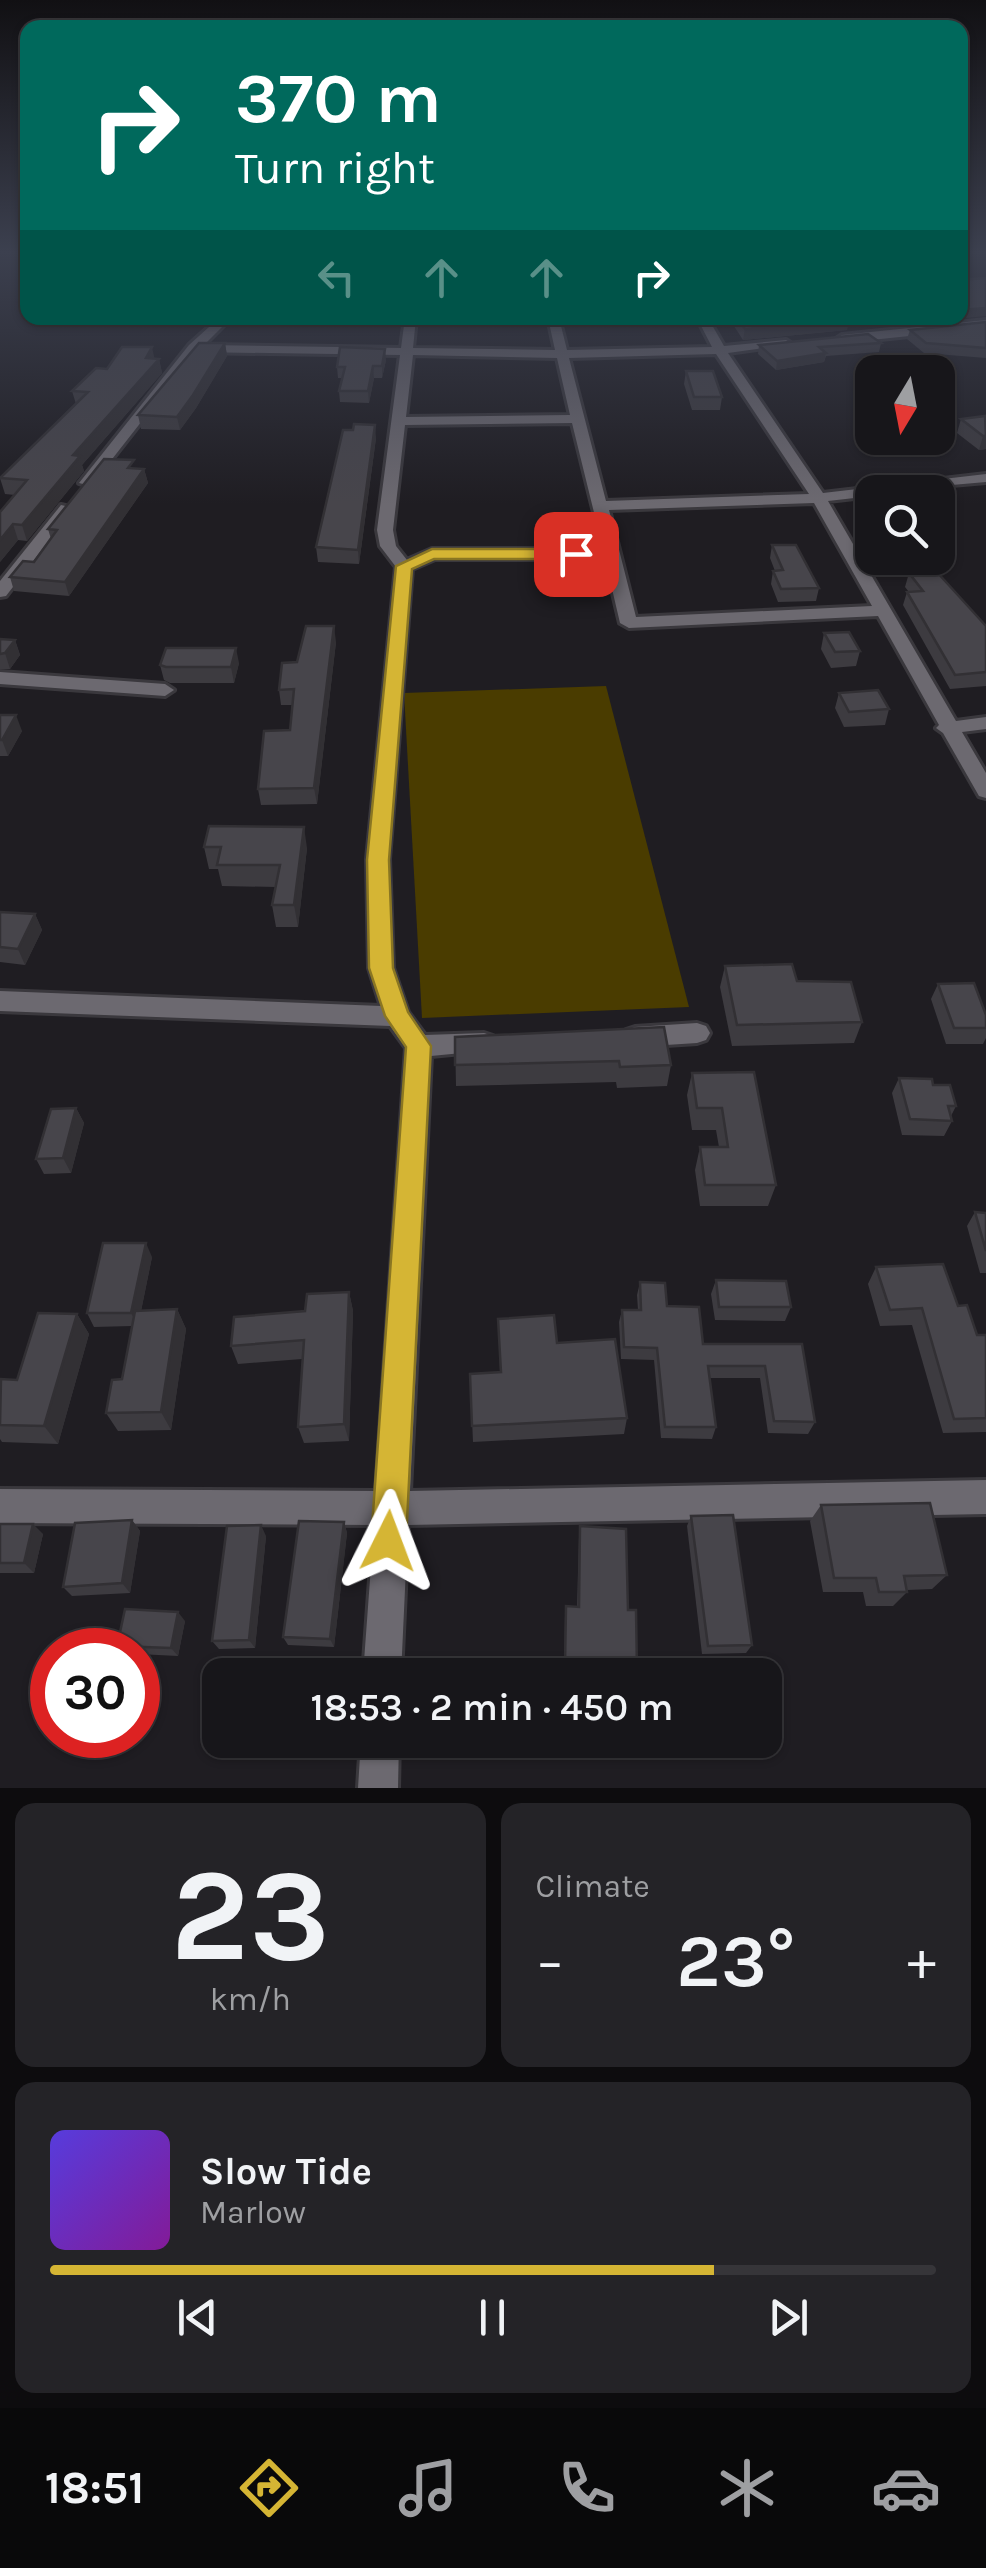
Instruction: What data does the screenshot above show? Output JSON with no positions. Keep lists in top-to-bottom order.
{
  "north": "bottom",
  "page": {
    "turn": ["370 m", "Turn right"],
    "limit": "30",
    "trip": "18:53 · 2 min · 450 m",
    "tile": [
      ["23", "km/h"],
      "Climate"
    ],
    "heat": ["−", "23°", "+"],
    "song": ["Slow Tide", "Marlow"],
    "tabs": "18:51"
  }
}
